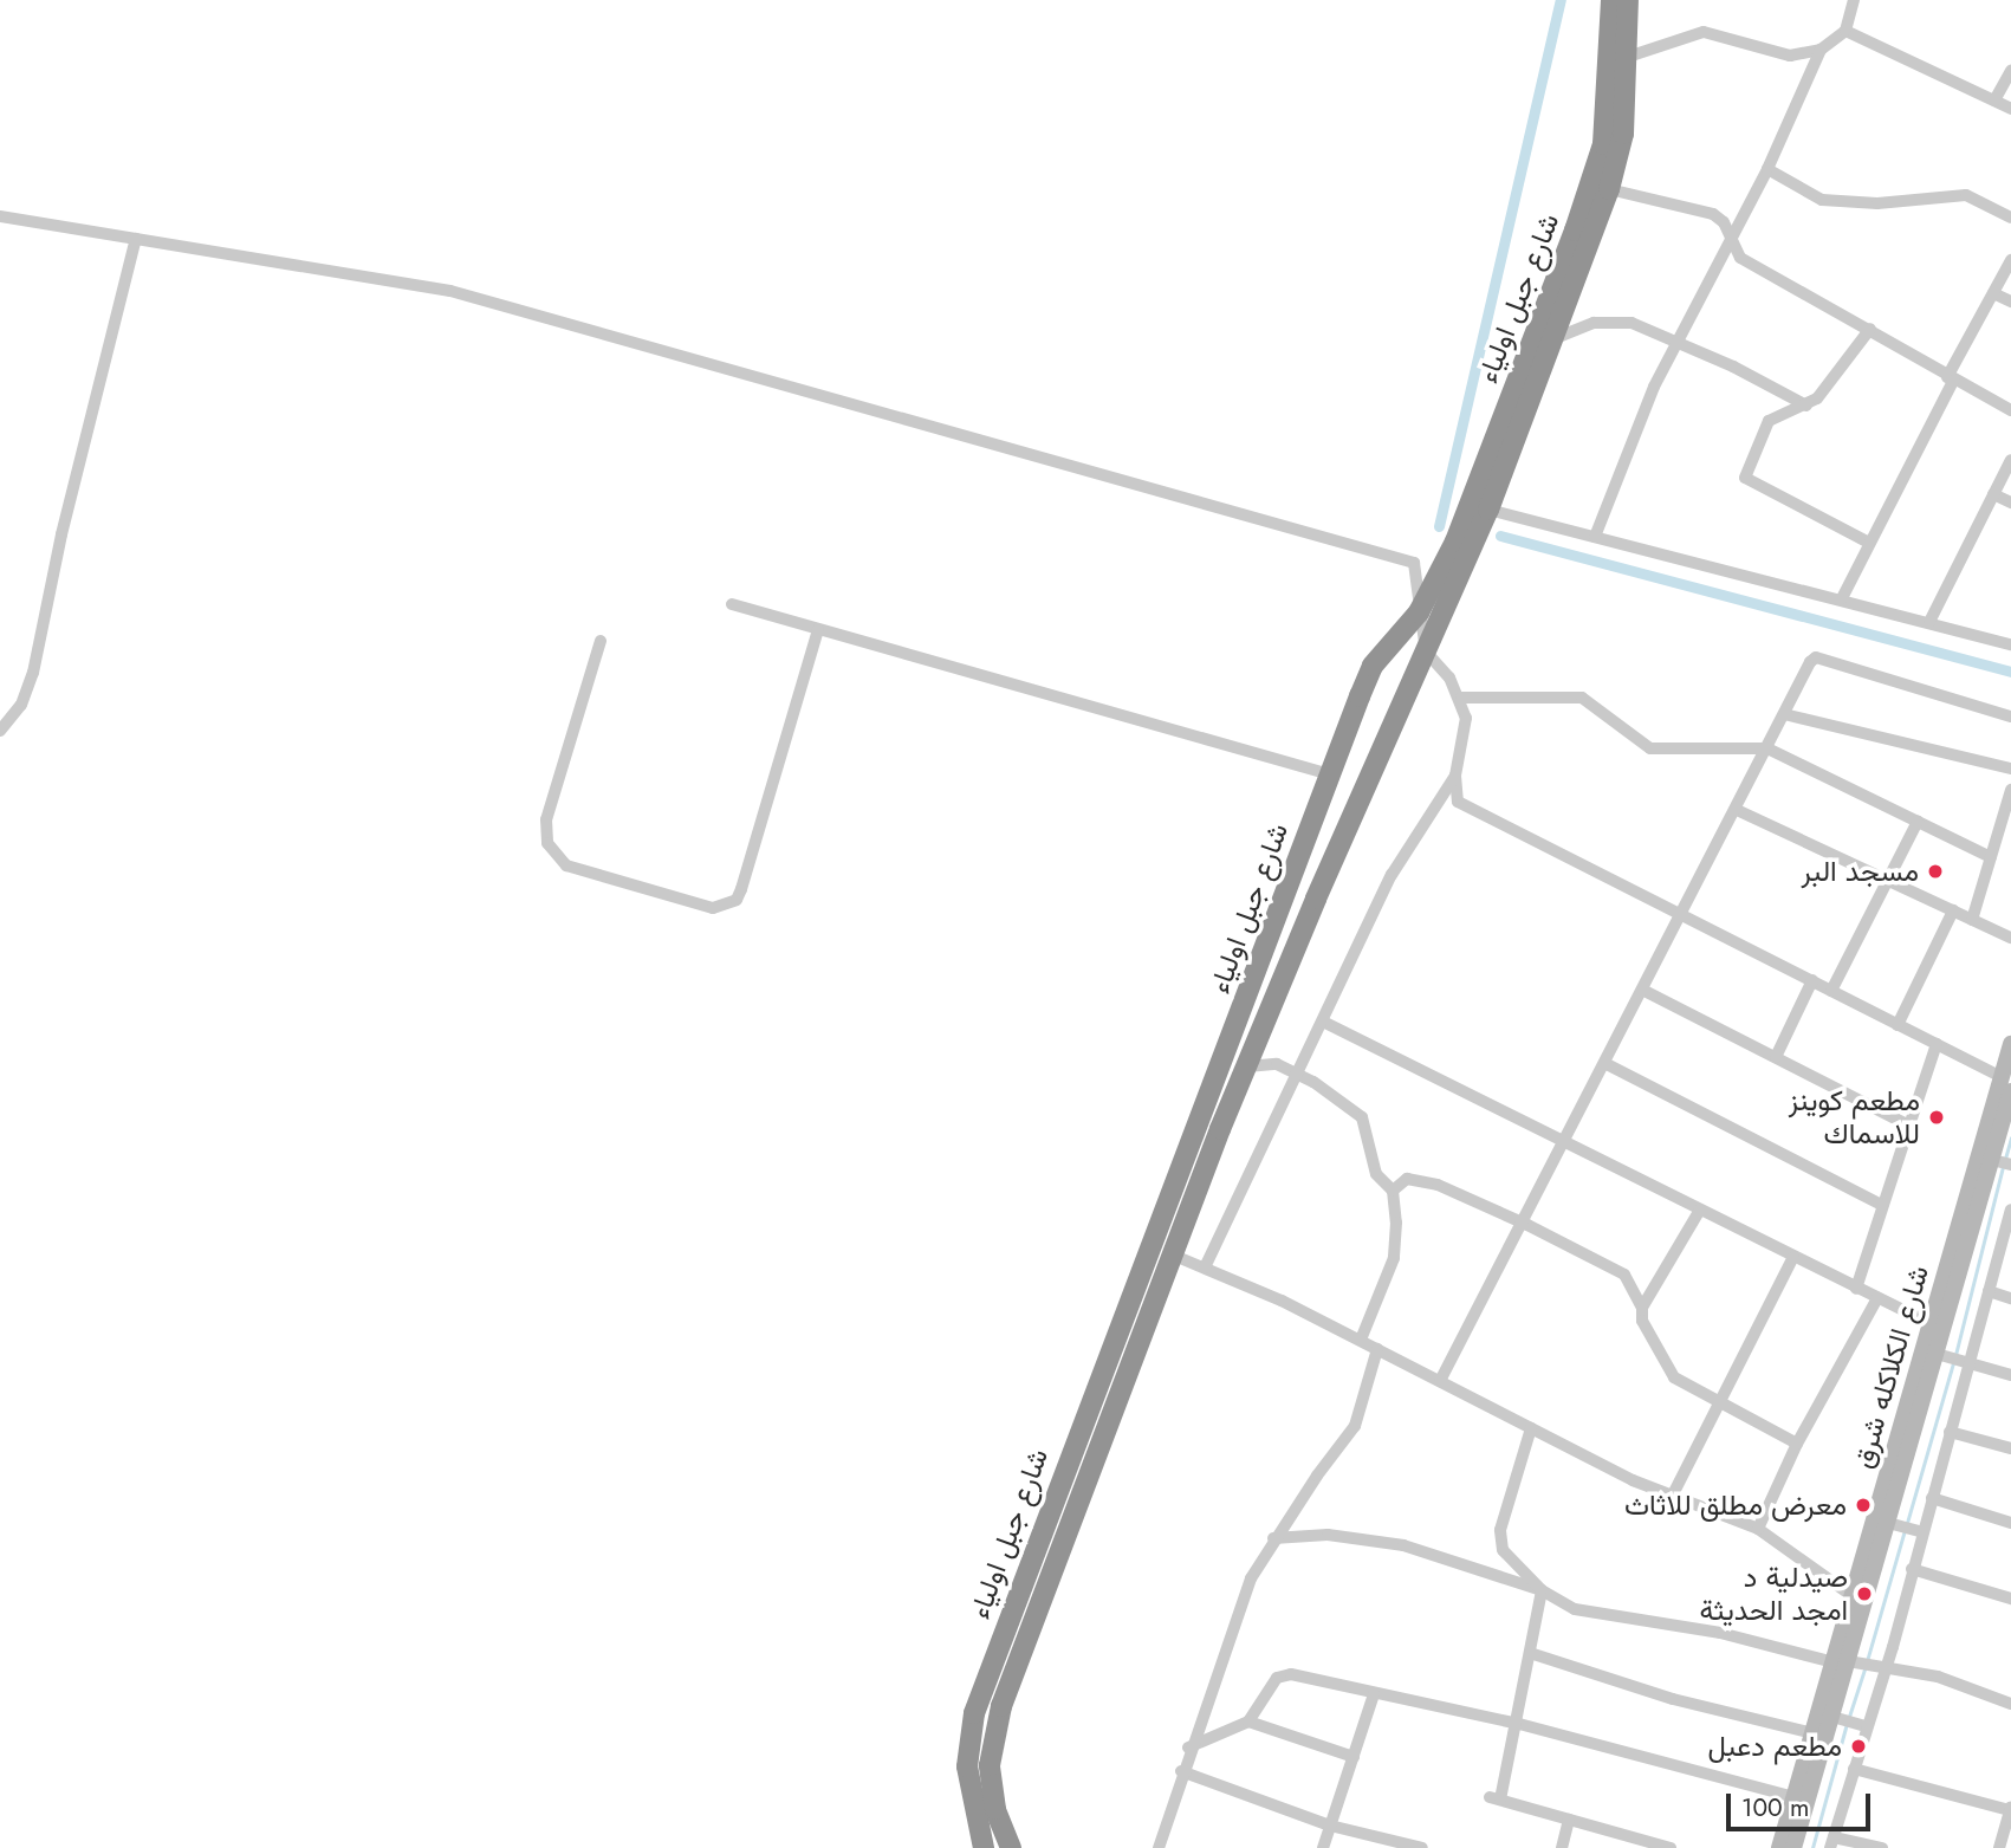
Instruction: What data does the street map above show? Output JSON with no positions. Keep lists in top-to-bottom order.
{
  "streets": {
    "highway": ["شارع جبل اولياء"],
    "street": ["شارع الكلاكله شرق"]
  },
  "places": [
    "مسجد البر",
    "مطعم كوينز للاسماك",
    "معرض مطلق للاثاث",
    "صيدلية د امجد الحديثة",
    "مطعم دعبل"
  ],
  "scale_bar": "100 m"
}
